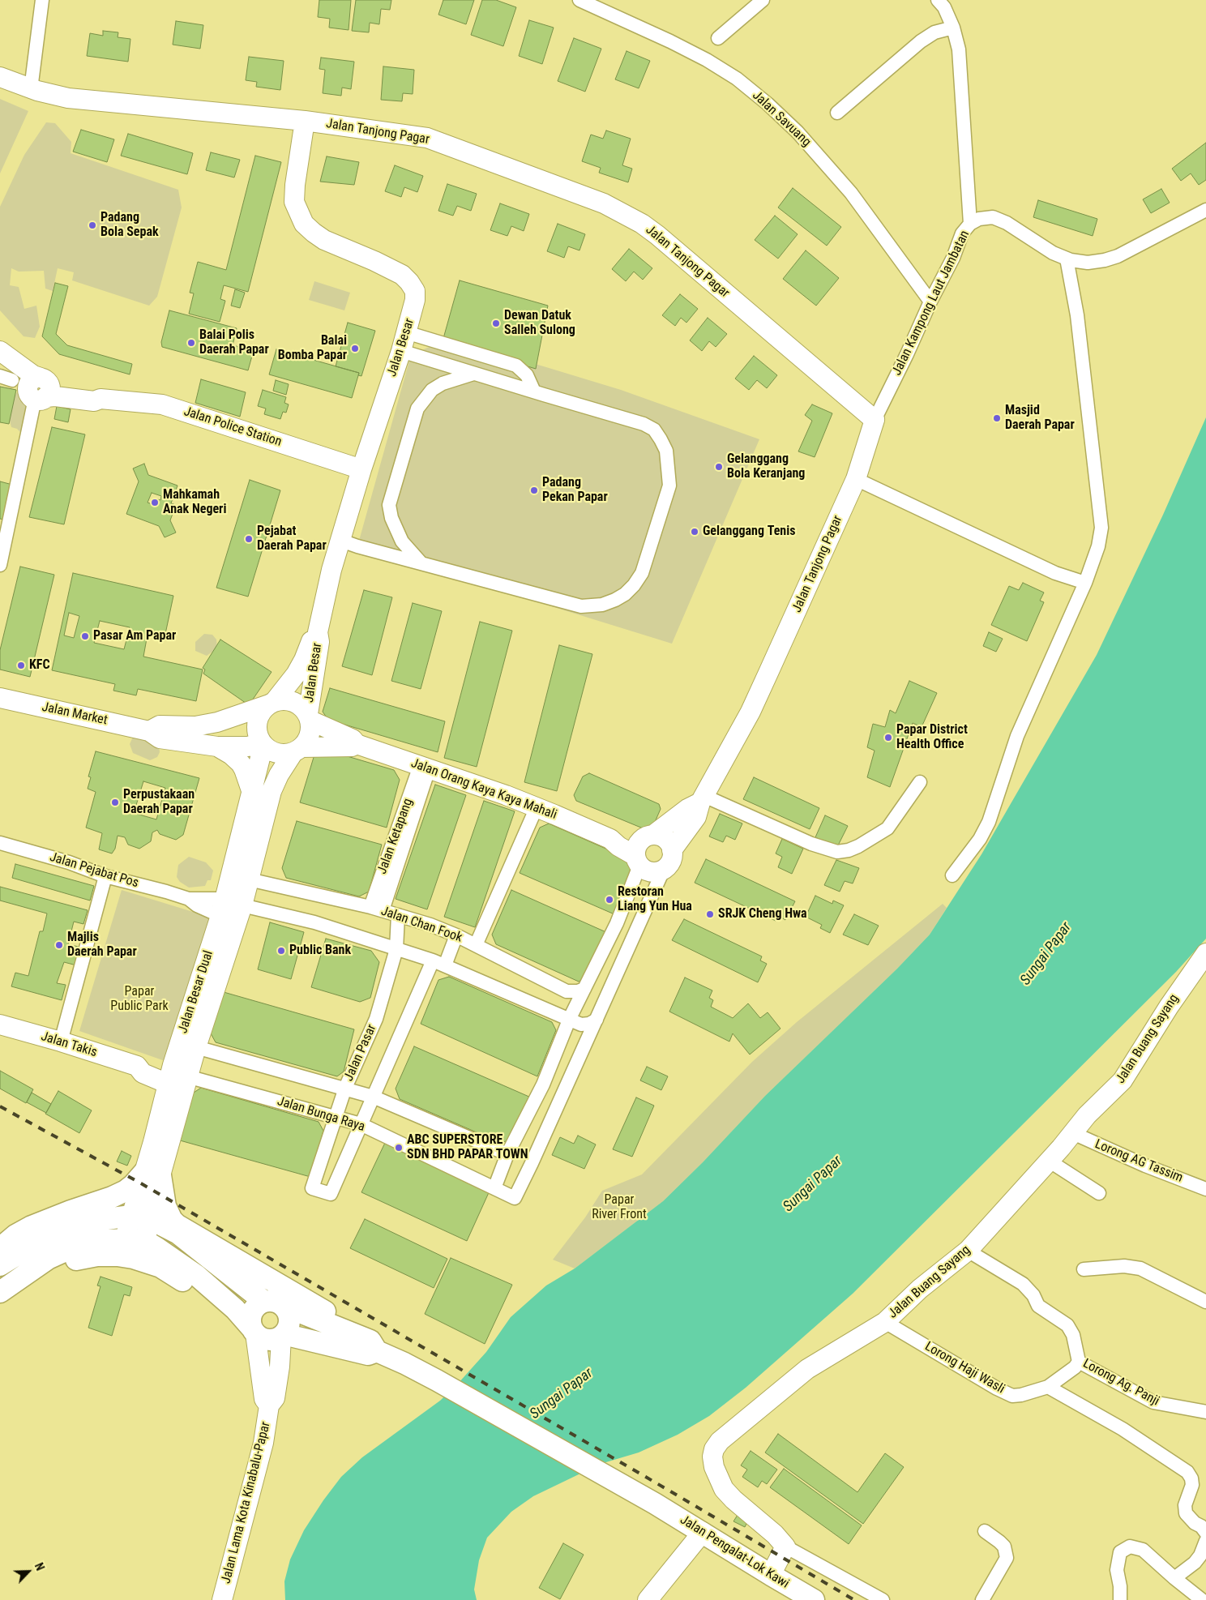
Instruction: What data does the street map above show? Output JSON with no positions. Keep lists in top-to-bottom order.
{
  "streets": {
    "main road": [
      "Jalan Tanjong Pagar",
      "Jalan Besar",
      "Jalan Police Station",
      "Jalan Market",
      "Jalan Orang Kaya Kaya Mahali",
      "Jalan Besar Dual",
      "Jalan Buang Sayang",
      "Jalan Takis",
      "Jalan Lama Kota Kinabalu-Papar",
      "Jalan Pengalat-Lok Kawi"
    ],
    "street": [
      "Jalan Savuang",
      "Jalan Kampong Laut Jambatan",
      "Jalan Ketapang",
      "Jalan Pejabat Pos",
      "Jalan Chan Fook",
      "Jalan Pasar",
      "Jalan Bunga Raya",
      "Lorong AG Tassim",
      "Lorong Haji Wasli",
      "Lorong Ag. Panji"
    ]
  },
  "crossings": [
    ["Jalan Savuang", "Jalan Kampong Laut Jambatan"],
    ["Jalan Tanjong Pagar", "Jalan Kampong Laut Jambatan"],
    ["Jalan Tanjong Pagar", "Jalan Besar"],
    ["Jalan Tanjong Pagar", "Jalan Orang Kaya Kaya Mahali"],
    ["Jalan Besar", "Jalan Police Station"],
    ["Jalan Besar", "Jalan Market"],
    ["Jalan Besar", "Jalan Orang Kaya Kaya Mahali"],
    ["Jalan Besar", "Jalan Besar Dual"],
    ["Jalan Market", "Jalan Orang Kaya Kaya Mahali"],
    ["Jalan Market", "Jalan Besar Dual"],
    ["Jalan Orang Kaya Kaya Mahali", "Jalan Ketapang"],
    ["Jalan Orang Kaya Kaya Mahali", "Jalan Besar Dual"],
    ["Jalan Ketapang", "Jalan Chan Fook"],
    ["Jalan Pejabat Pos", "Jalan Besar Dual"],
    ["Jalan Chan Fook", "Jalan Besar Dual"],
    ["Jalan Chan Fook", "Jalan Pasar"],
    ["Jalan Besar Dual", "Jalan Takis"],
    ["Jalan Besar Dual", "Jalan Bunga Raya"],
    ["Jalan Buang Sayang", "Lorong AG Tassim"],
    ["Jalan Buang Sayang", "Lorong Haji Wasli"],
    ["Jalan Buang Sayang", "Lorong Ag. Panji"],
    ["Jalan Takis", "Jalan Bunga Raya"],
    ["Jalan Pasar", "Jalan Bunga Raya"],
    ["Lorong Haji Wasli", "Lorong Ag. Panji"]
  ],
  "water": ["Sungai Papar"],
  "parks": ["Papar Public Park", "Papar River Front"],
  "places": [
    "Padang Bola Sepak",
    "Dewan Datuk Salleh Sulong",
    "Balai Polis Daerah Papar",
    "Balai Bomba Papar",
    "Masjid Daerah Papar",
    "Gelanggang Bola Keranjang",
    "Padang Pekan Papar",
    "Mahkamah Anak Negeri",
    "Gelanggang Tenis",
    "Pejabat Daerah Papar",
    "Pasar Am Papar",
    "KFC",
    "Papar District Health Office",
    "Perpustakaan Daerah Papar",
    "Restoran Liang Yun Hua",
    "SRJK Cheng Hwa",
    "Majlis Daerah Papar",
    "Public Bank",
    "ABC SUPERSTORE SDN BHD PAPAR TOWN"
  ],
  "north": "top right"
}
